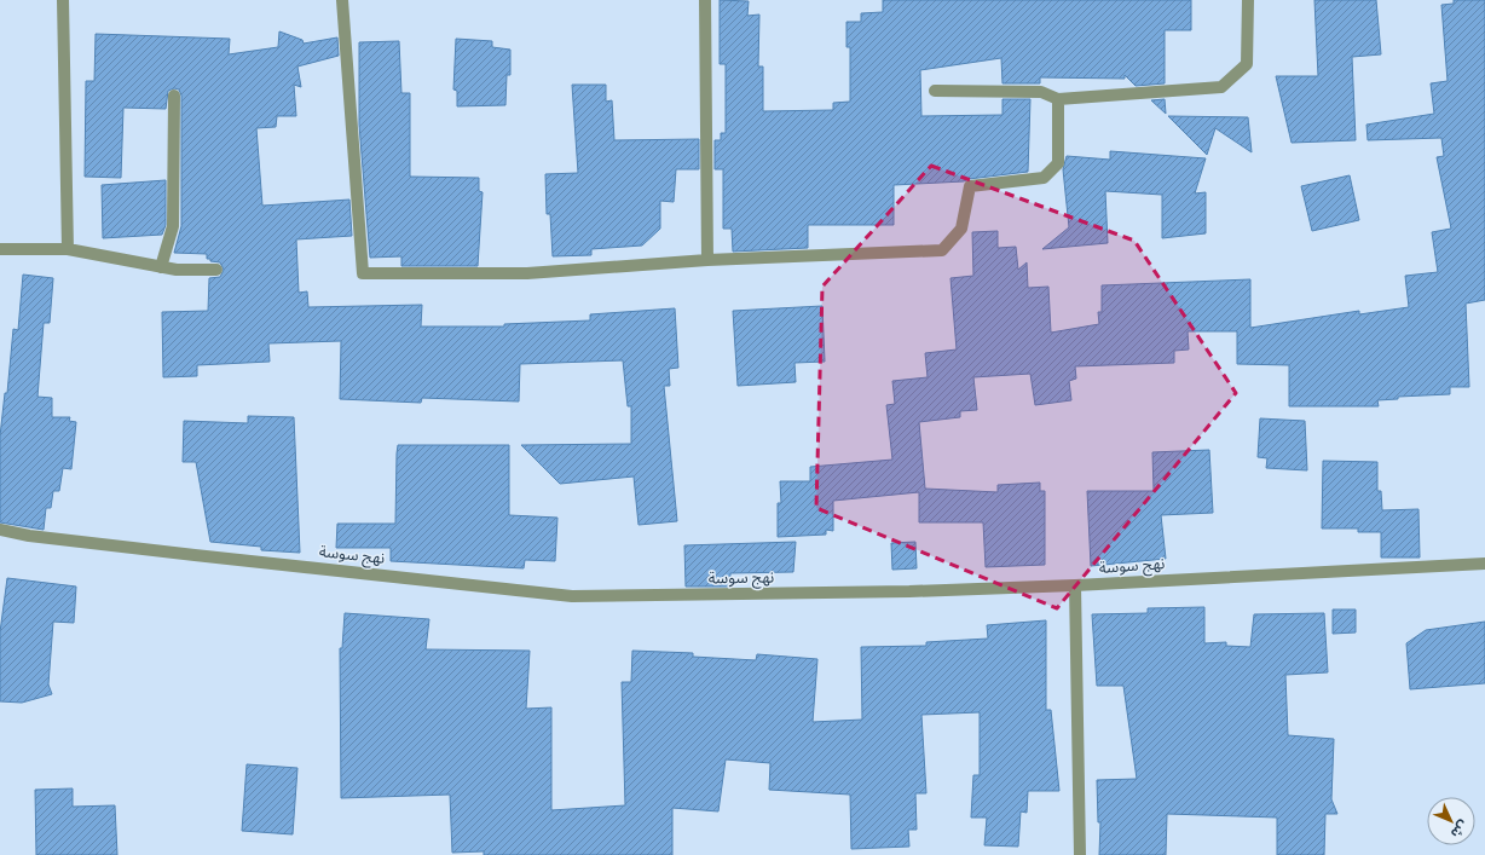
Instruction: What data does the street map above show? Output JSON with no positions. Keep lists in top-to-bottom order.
{
  "streets": {
    "street": ["نهج سوسة"]
  },
  "north": "bottom right"
}
